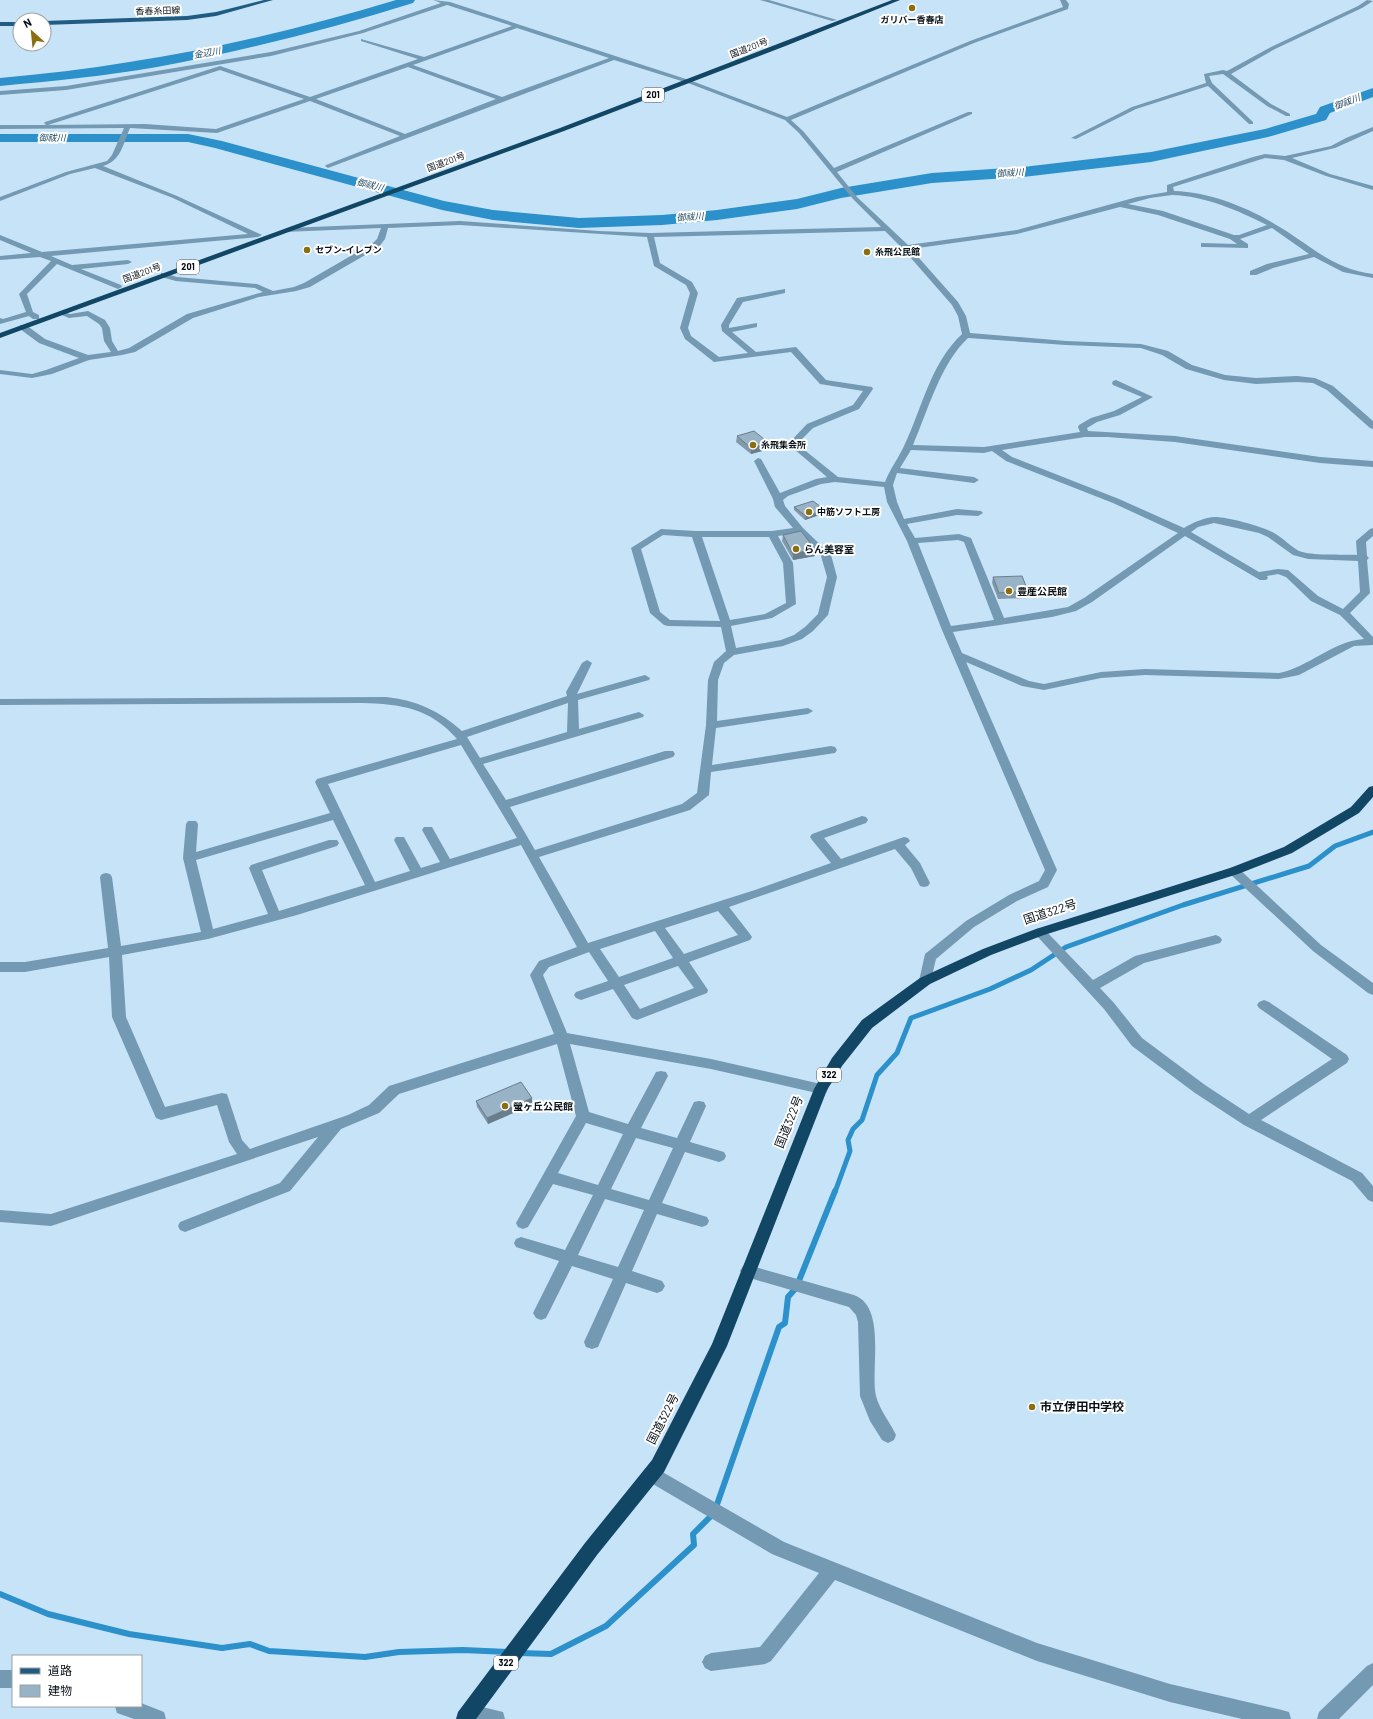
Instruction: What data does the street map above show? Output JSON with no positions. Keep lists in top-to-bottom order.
{
  "streets": {
    "highway": [
      "国道201号",
      "201",
      "国道322号",
      "322"
    ],
    "main road": ["香春糸田線"]
  },
  "water": ["金辺川", "御祓川"],
  "places": [
    "ガリバー香春店",
    "セブン-イレブン",
    "糸飛公民館",
    "糸飛集会所",
    "中筋ソフト工房",
    "らん美容室",
    "豊産公民館",
    "螢ヶ丘公民館",
    "市立伊田中学校"
  ],
  "legend": ["道路", "建物"],
  "north": "top left"
}
